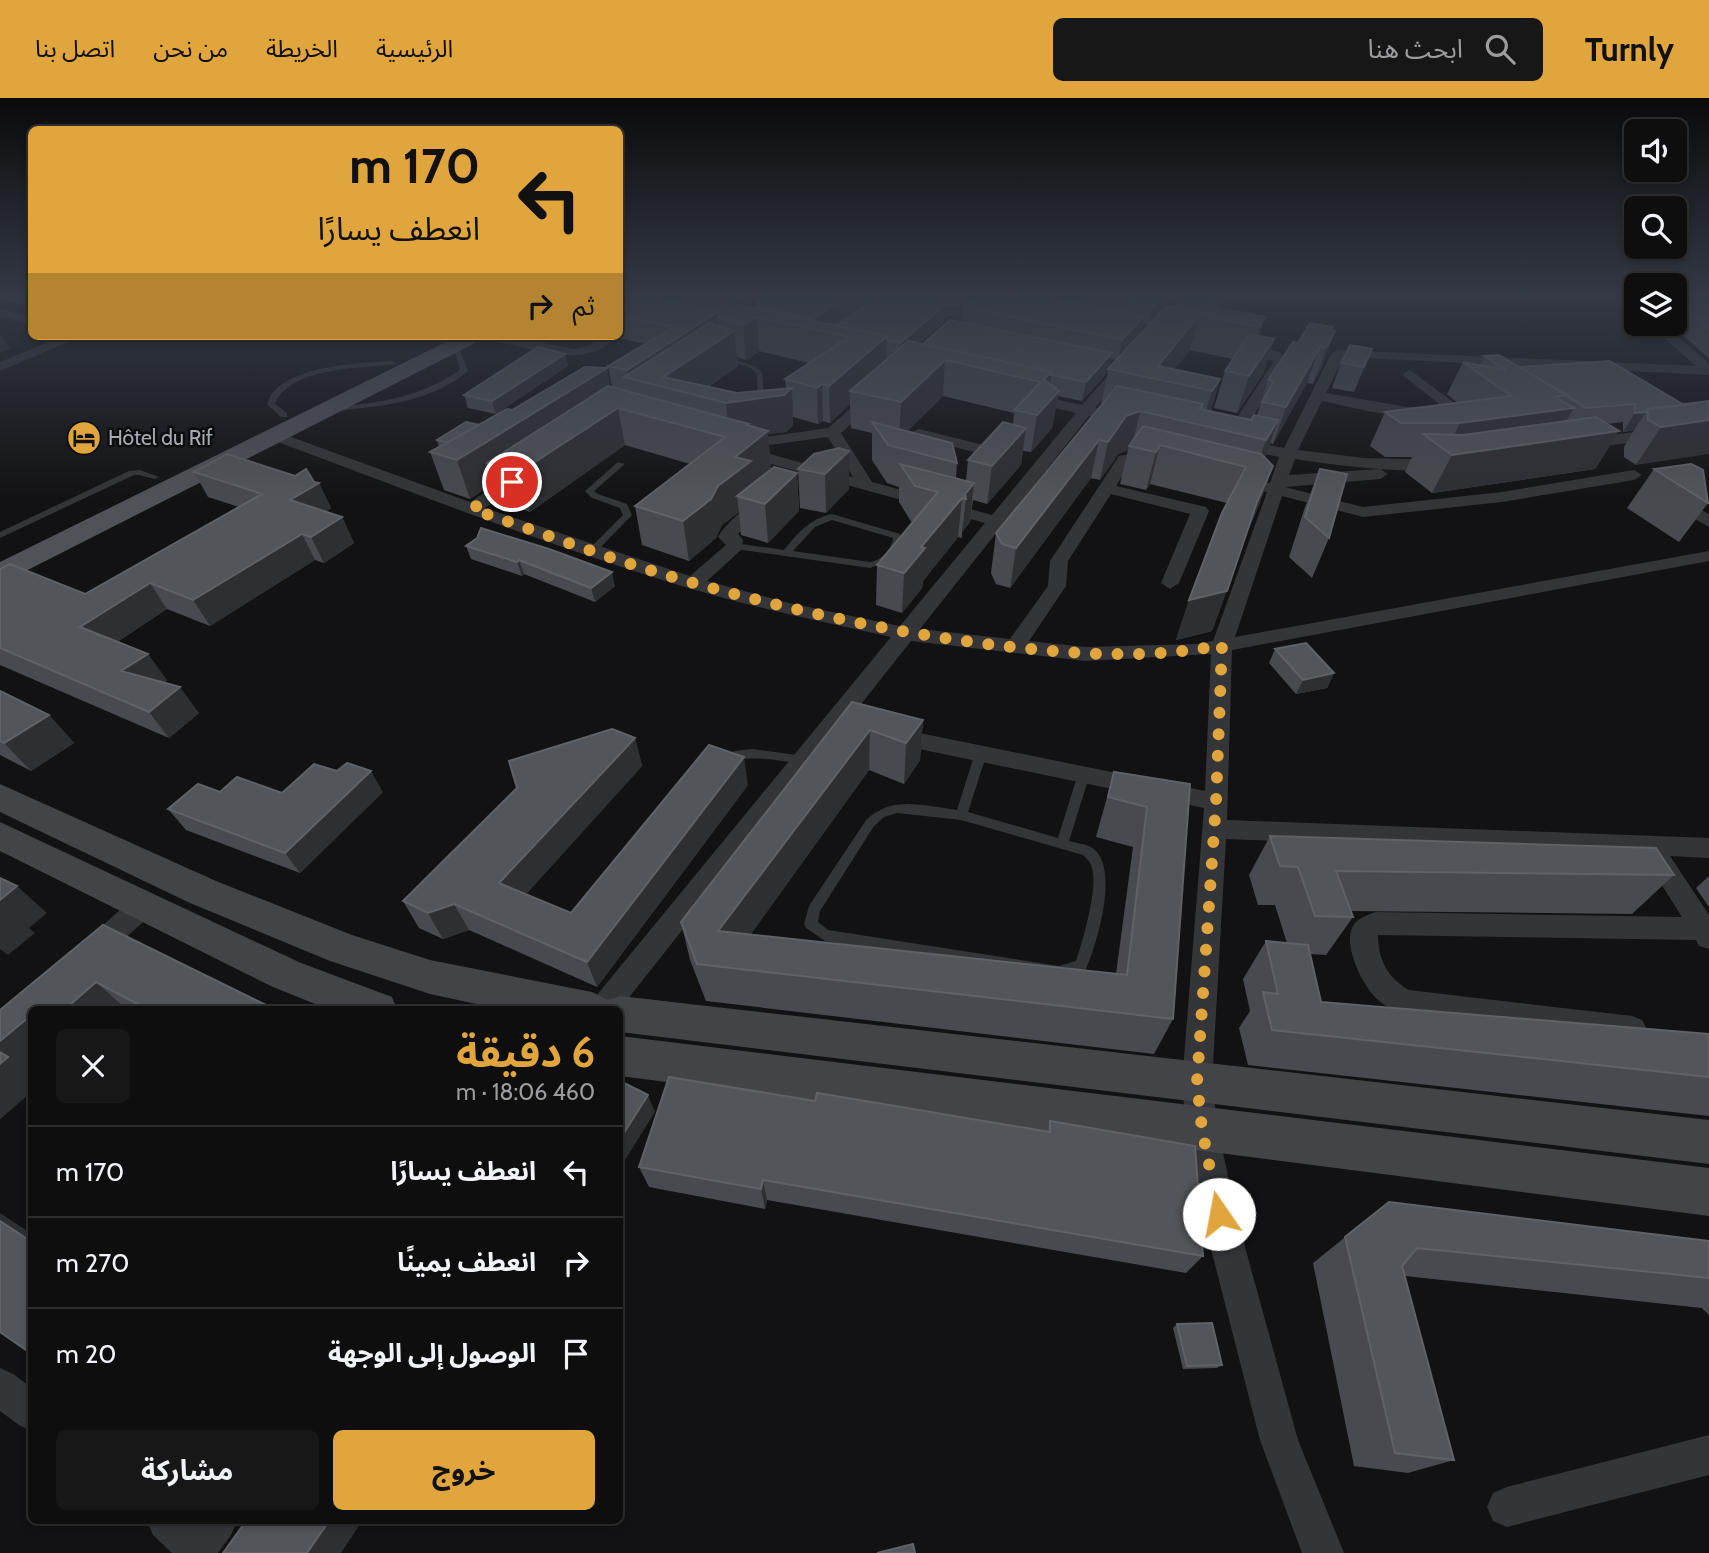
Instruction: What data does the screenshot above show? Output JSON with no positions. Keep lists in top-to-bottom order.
{
  "places": {
    "hotel": ["Hôtel du Rif"]
  },
  "page": {
    "header": "Turnly",
    "search": "ابحث هنا",
    "nav": [
      "الرئيسية",
      "الخريطة",
      "من نحن",
      "اتصل بنا"
    ],
    "turn": ["170 m", "انعطف يسارًا"],
    "then": "ثم",
    "heading": ["6 دقيقة", "460 m · 18:06"],
    "list": [
      {
        "name": "انعطف يسارًا",
        "value": "170 m"
      },
      {
        "name": "انعطف يمينًا",
        "value": "270 m"
      },
      {
        "name": "الوصول إلى الوجهة",
        "value": "20 m"
      }
    ],
    "buttons": ["خروج", "مشاركة"]
  }
}
